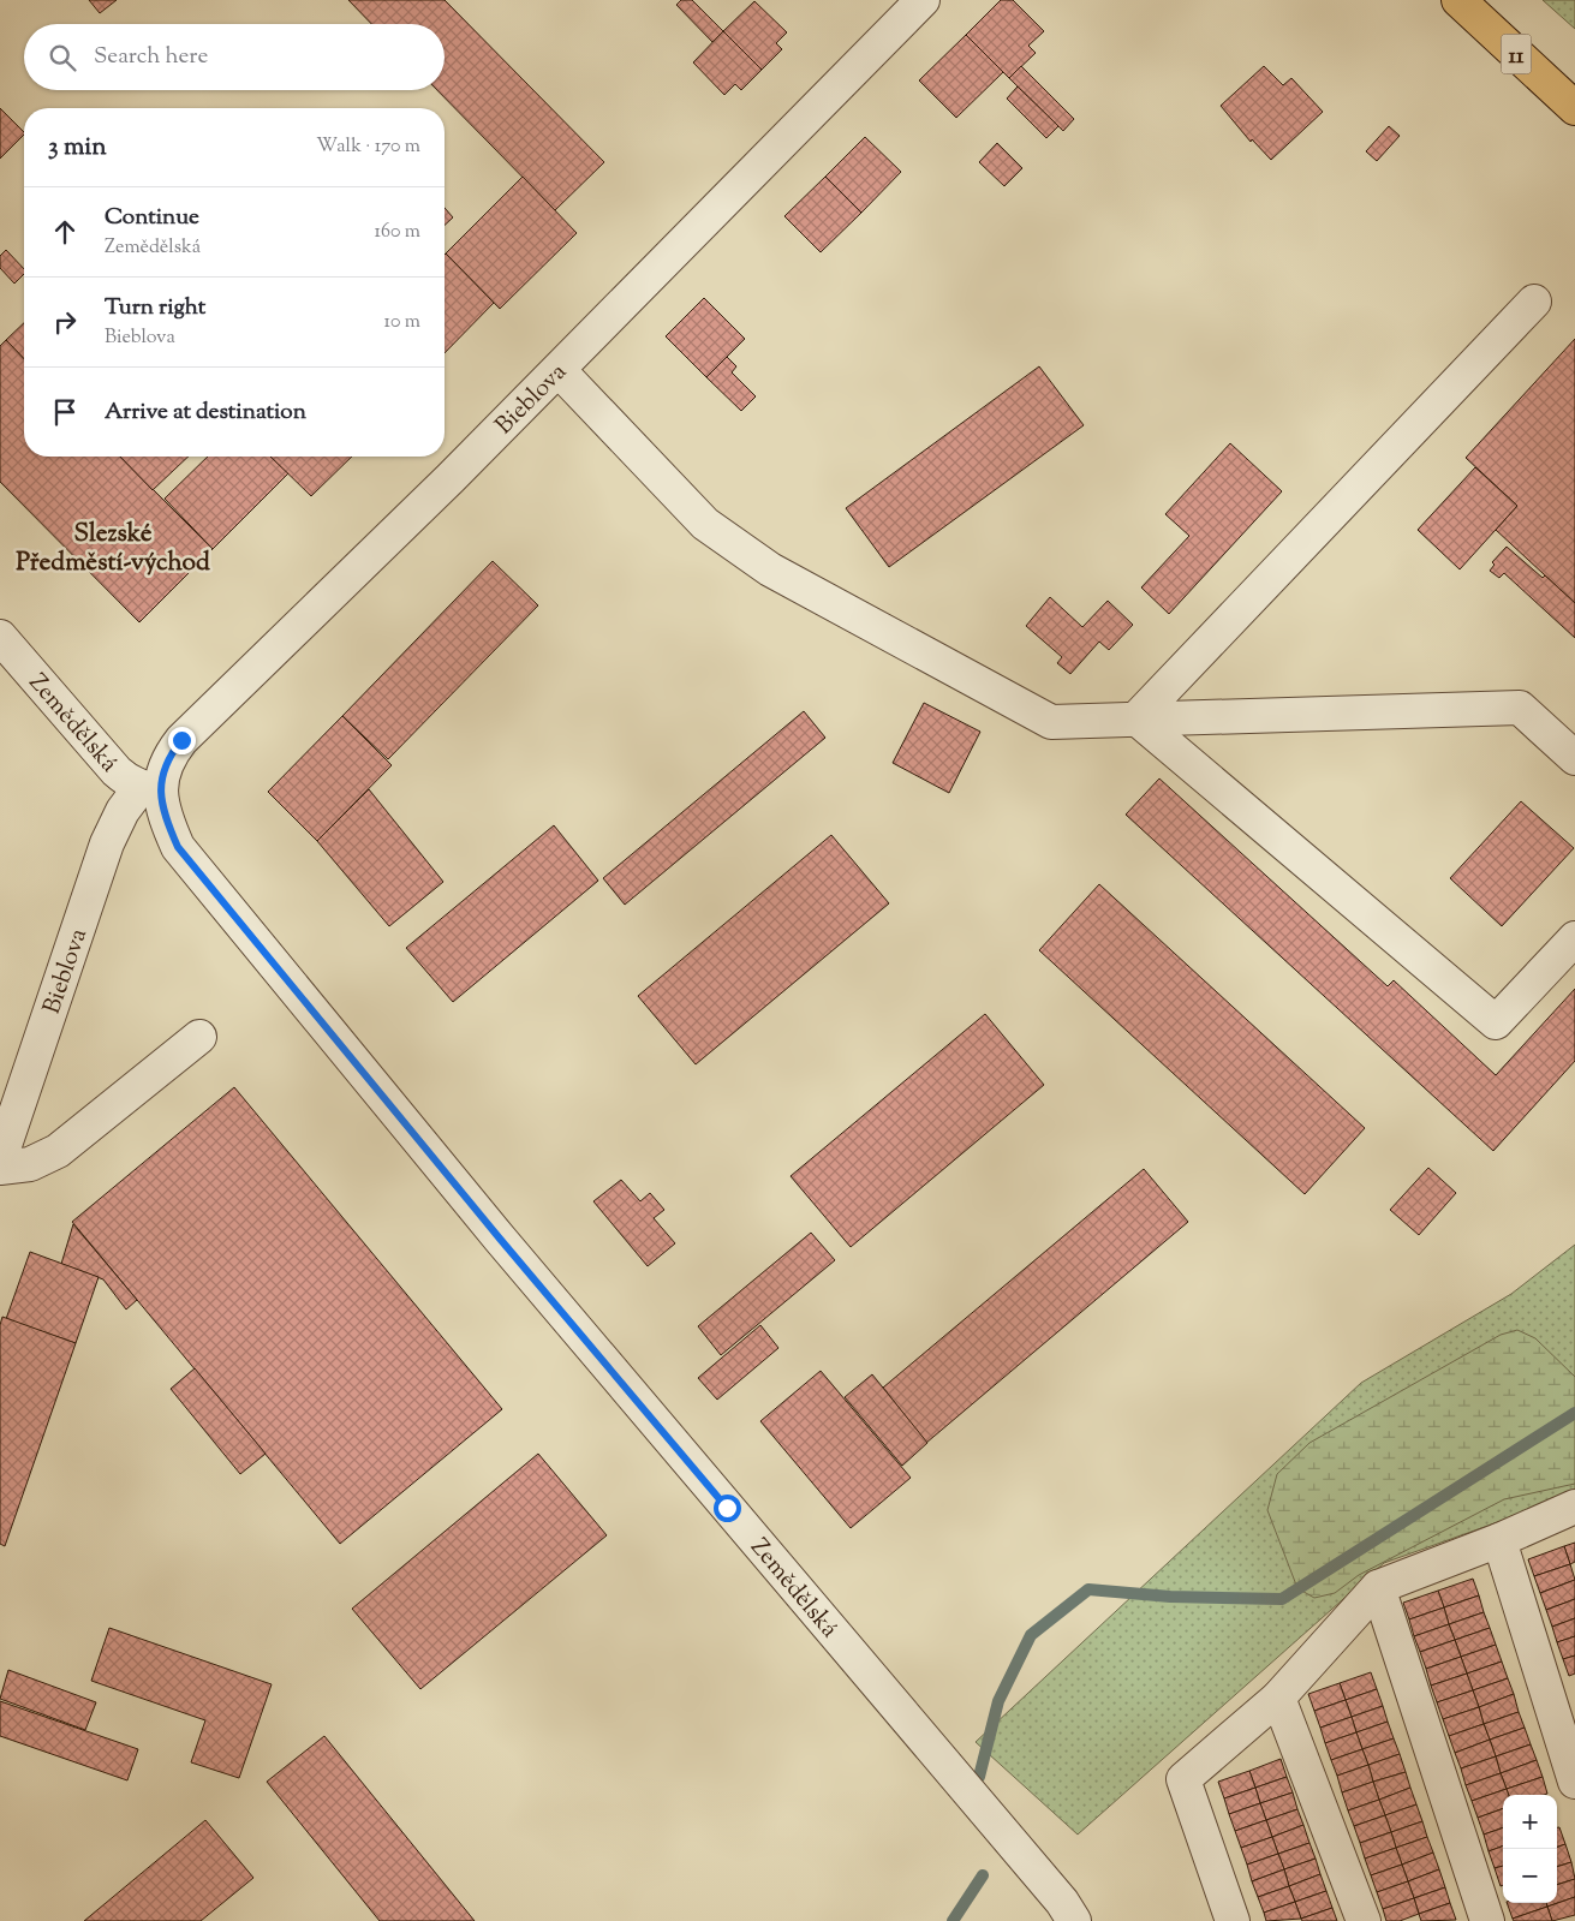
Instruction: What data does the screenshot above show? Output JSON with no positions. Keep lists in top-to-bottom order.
{
  "streets": {
    "main road": ["11"],
    "street": ["Bieblova", "Zemědělská"]
  },
  "crossings": [
    ["Bieblova", "Zemědělská"]
  ],
  "districts": ["Slezské Předměstí-východ"],
  "page": {
    "search": "Search here",
    "heading": ["3 min", "Walk · 170 m"],
    "list": [
      ["Continue", "Zemědělská", "160 m"],
      ["Turn right", "Bieblova", "10 m"],
      "Arrive at destination"
    ],
    "map_buttons": ["+", "−"]
  }
}
